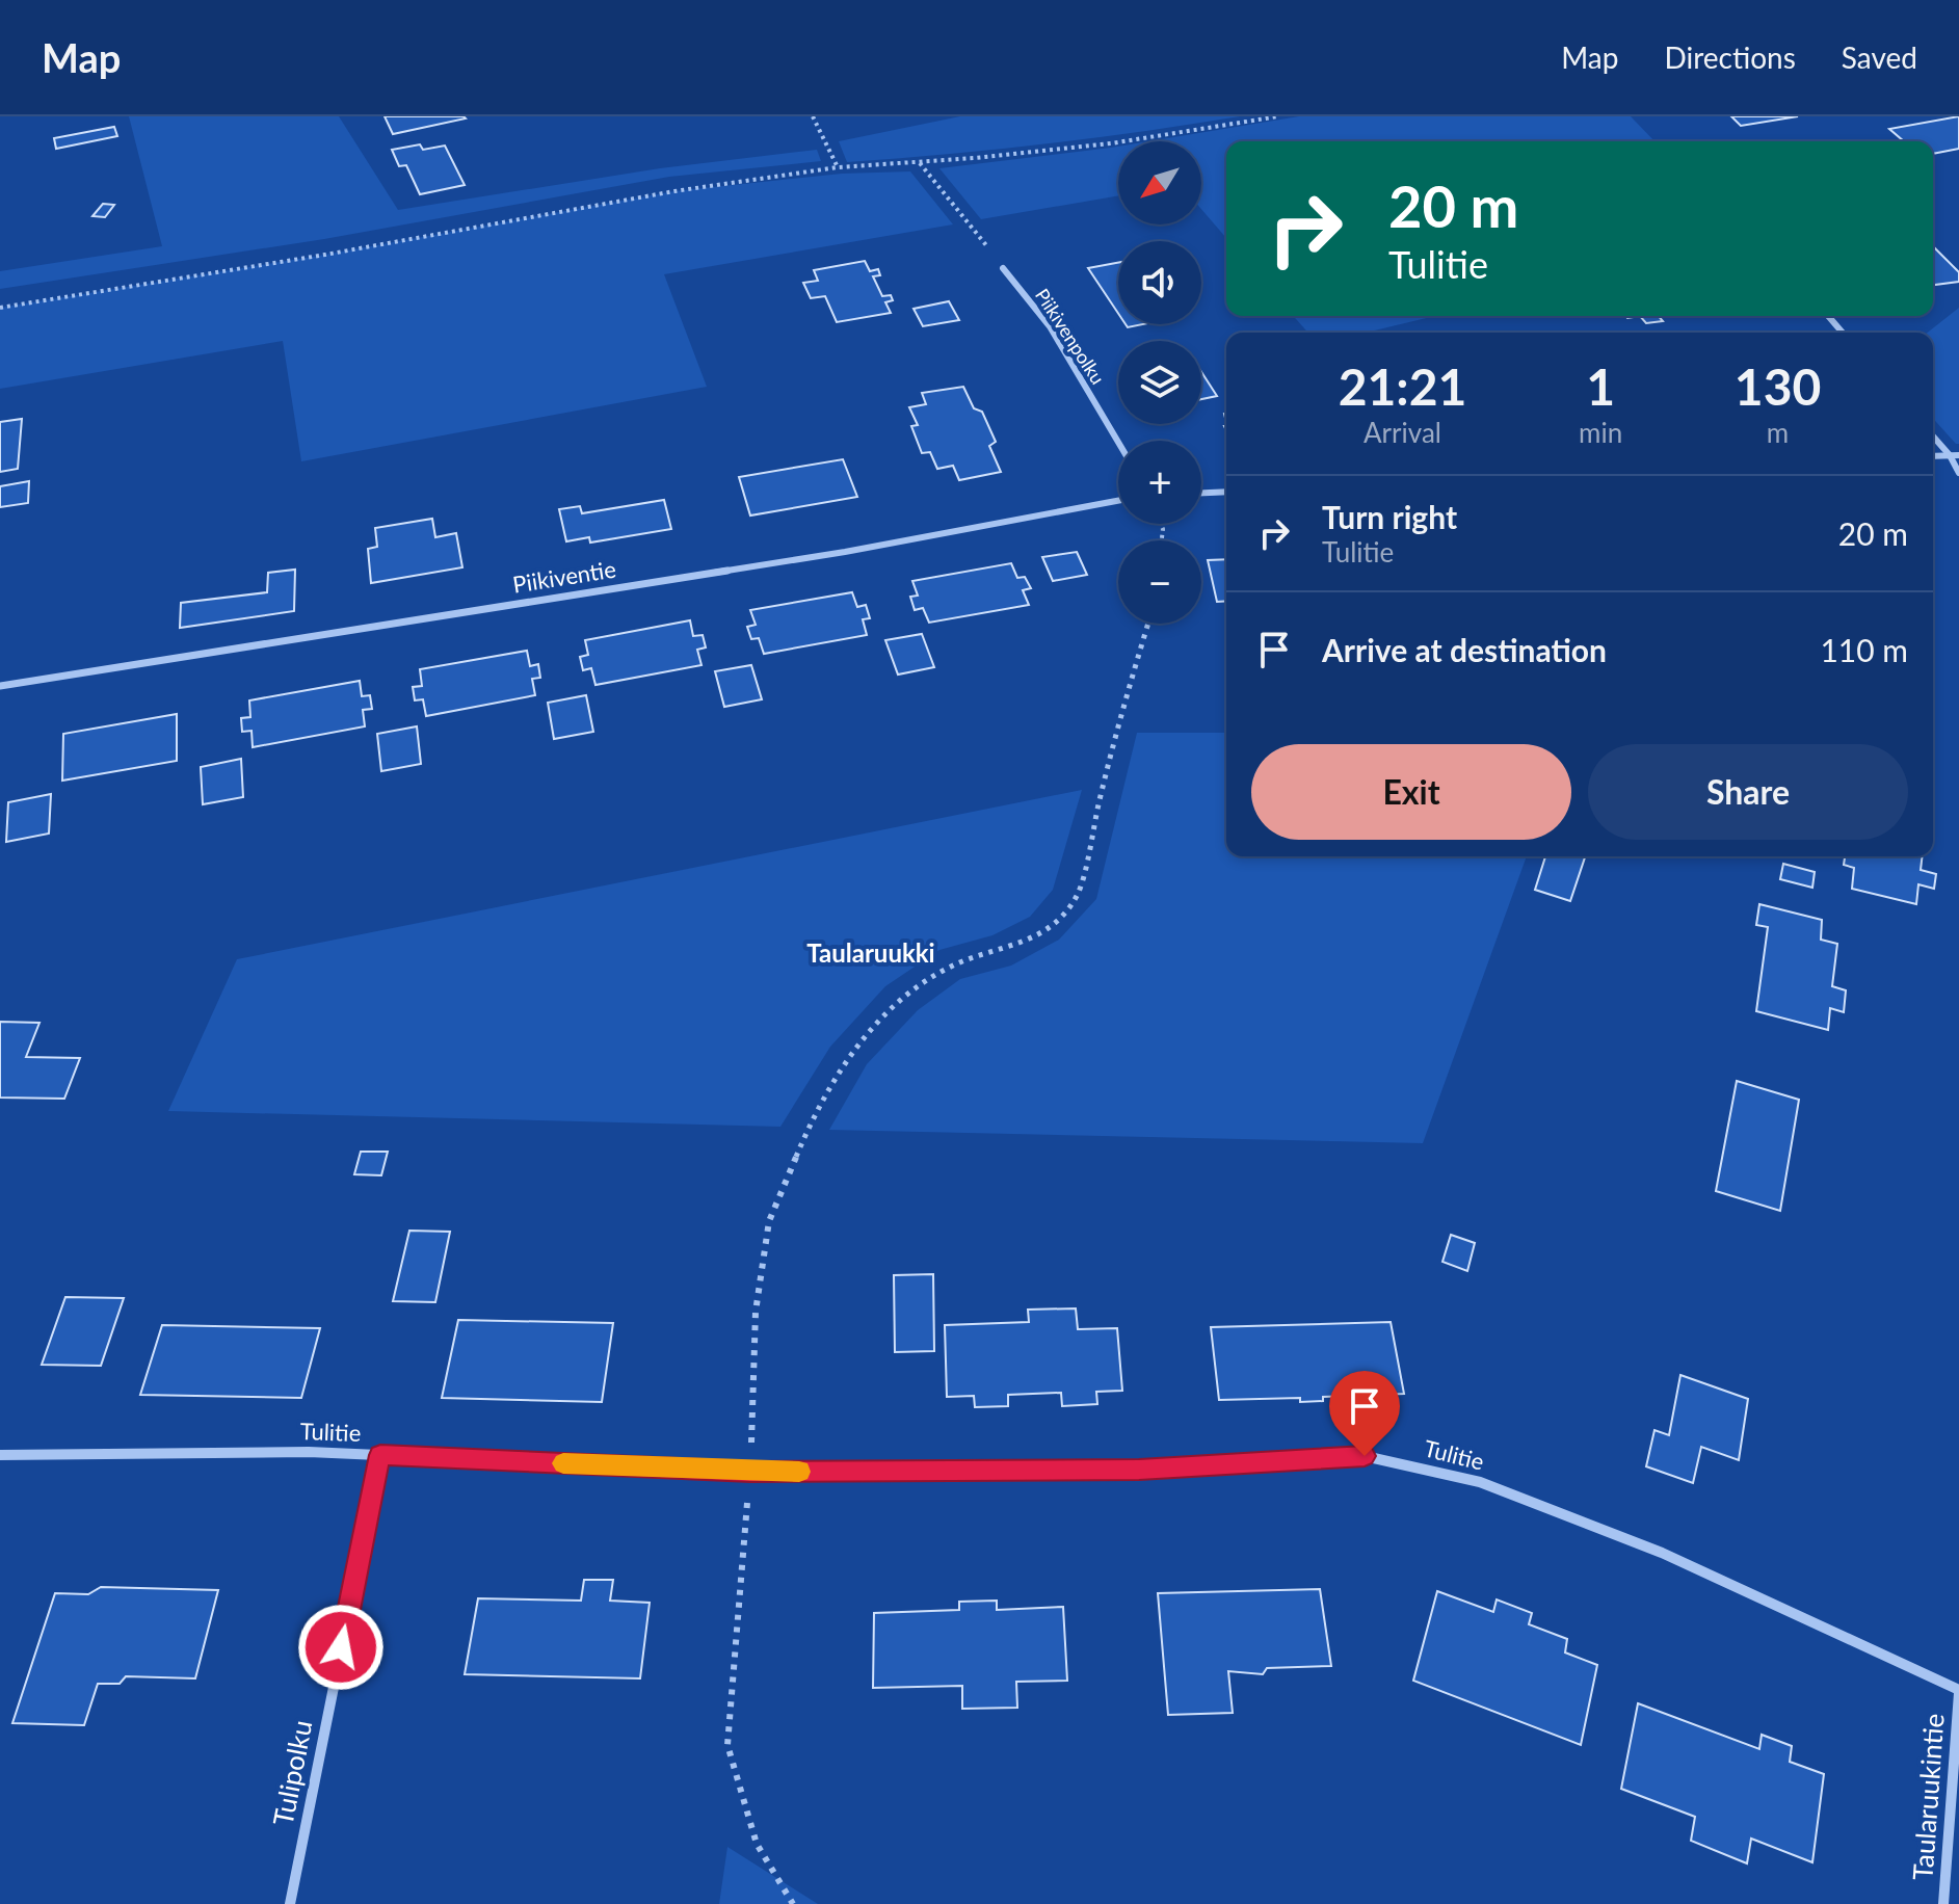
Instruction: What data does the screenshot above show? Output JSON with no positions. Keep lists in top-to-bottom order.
{
  "streets": {
    "street": [
      "Piikivenpolku",
      "Piikiventie",
      "Tulitie",
      "Tulipolku",
      "Taularuukintie"
    ]
  },
  "crossings": [
    ["Tulitie", "Tulipolku"],
    ["Tulitie", "Taularuukintie"]
  ],
  "districts": ["Taularuukki"],
  "north": "bottom left",
  "page": {
    "header": "Map",
    "nav": ["Map", "Directions", "Saved"],
    "map_buttons": ["+", "−"],
    "turn": ["20 m", "Tulitie"],
    "eta": [
      "21:21",
      "Arrival",
      "1",
      "min",
      "130",
      "m"
    ],
    "list": [
      {
        "name": "Turn right",
        "note": "Tulitie",
        "value": "20 m"
      },
      {
        "name": "Arrive at destination",
        "value": "110 m"
      }
    ],
    "buttons": ["Exit", "Share"]
  }
}
